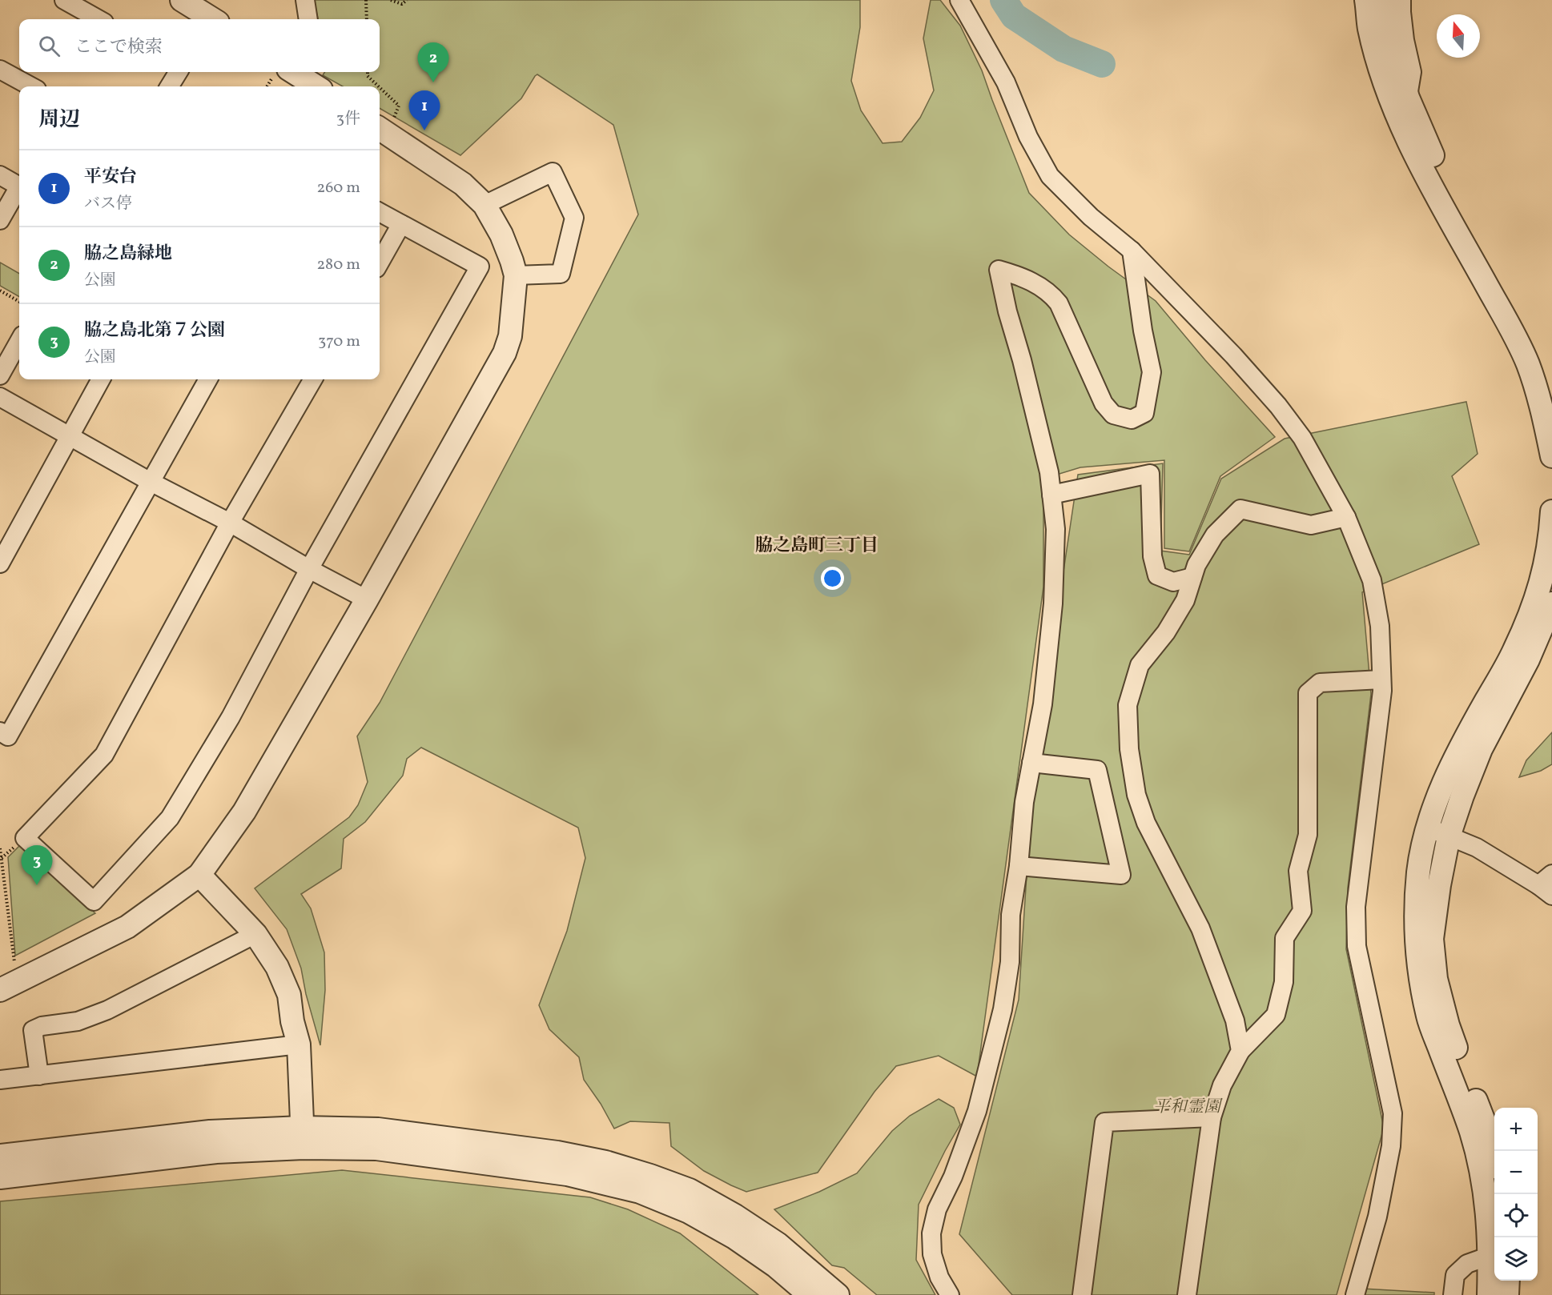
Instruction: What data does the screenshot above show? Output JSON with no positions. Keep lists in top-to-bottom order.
{
  "districts": ["脇之島町三丁目"],
  "parks": ["平和霊園"],
  "north": "top",
  "page": {
    "search": "ここで検索",
    "pins": ["2", "1", "3"],
    "heading": ["周辺", "3件"],
    "list": [
      {
        "mark": "1",
        "name": "平安台",
        "note": "バス停",
        "value": "260 m"
      },
      {
        "mark": "2",
        "name": "脇之島緑地",
        "note": "公園",
        "value": "280 m"
      },
      {
        "mark": "3",
        "name": "脇之島北第７公園",
        "note": "公園",
        "value": "370 m"
      }
    ],
    "map_buttons": ["+", "−"]
  }
}
